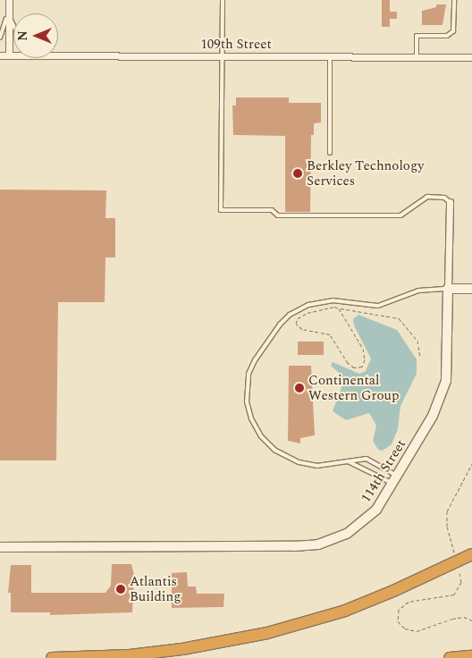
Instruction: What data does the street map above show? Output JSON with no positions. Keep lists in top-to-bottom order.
{
  "streets": {
    "street": ["109th Street", "114th Street"]
  },
  "places": ["Berkley Technology Services", "Continental Western Group", "Atlantis Building"],
  "north": "left"
}
